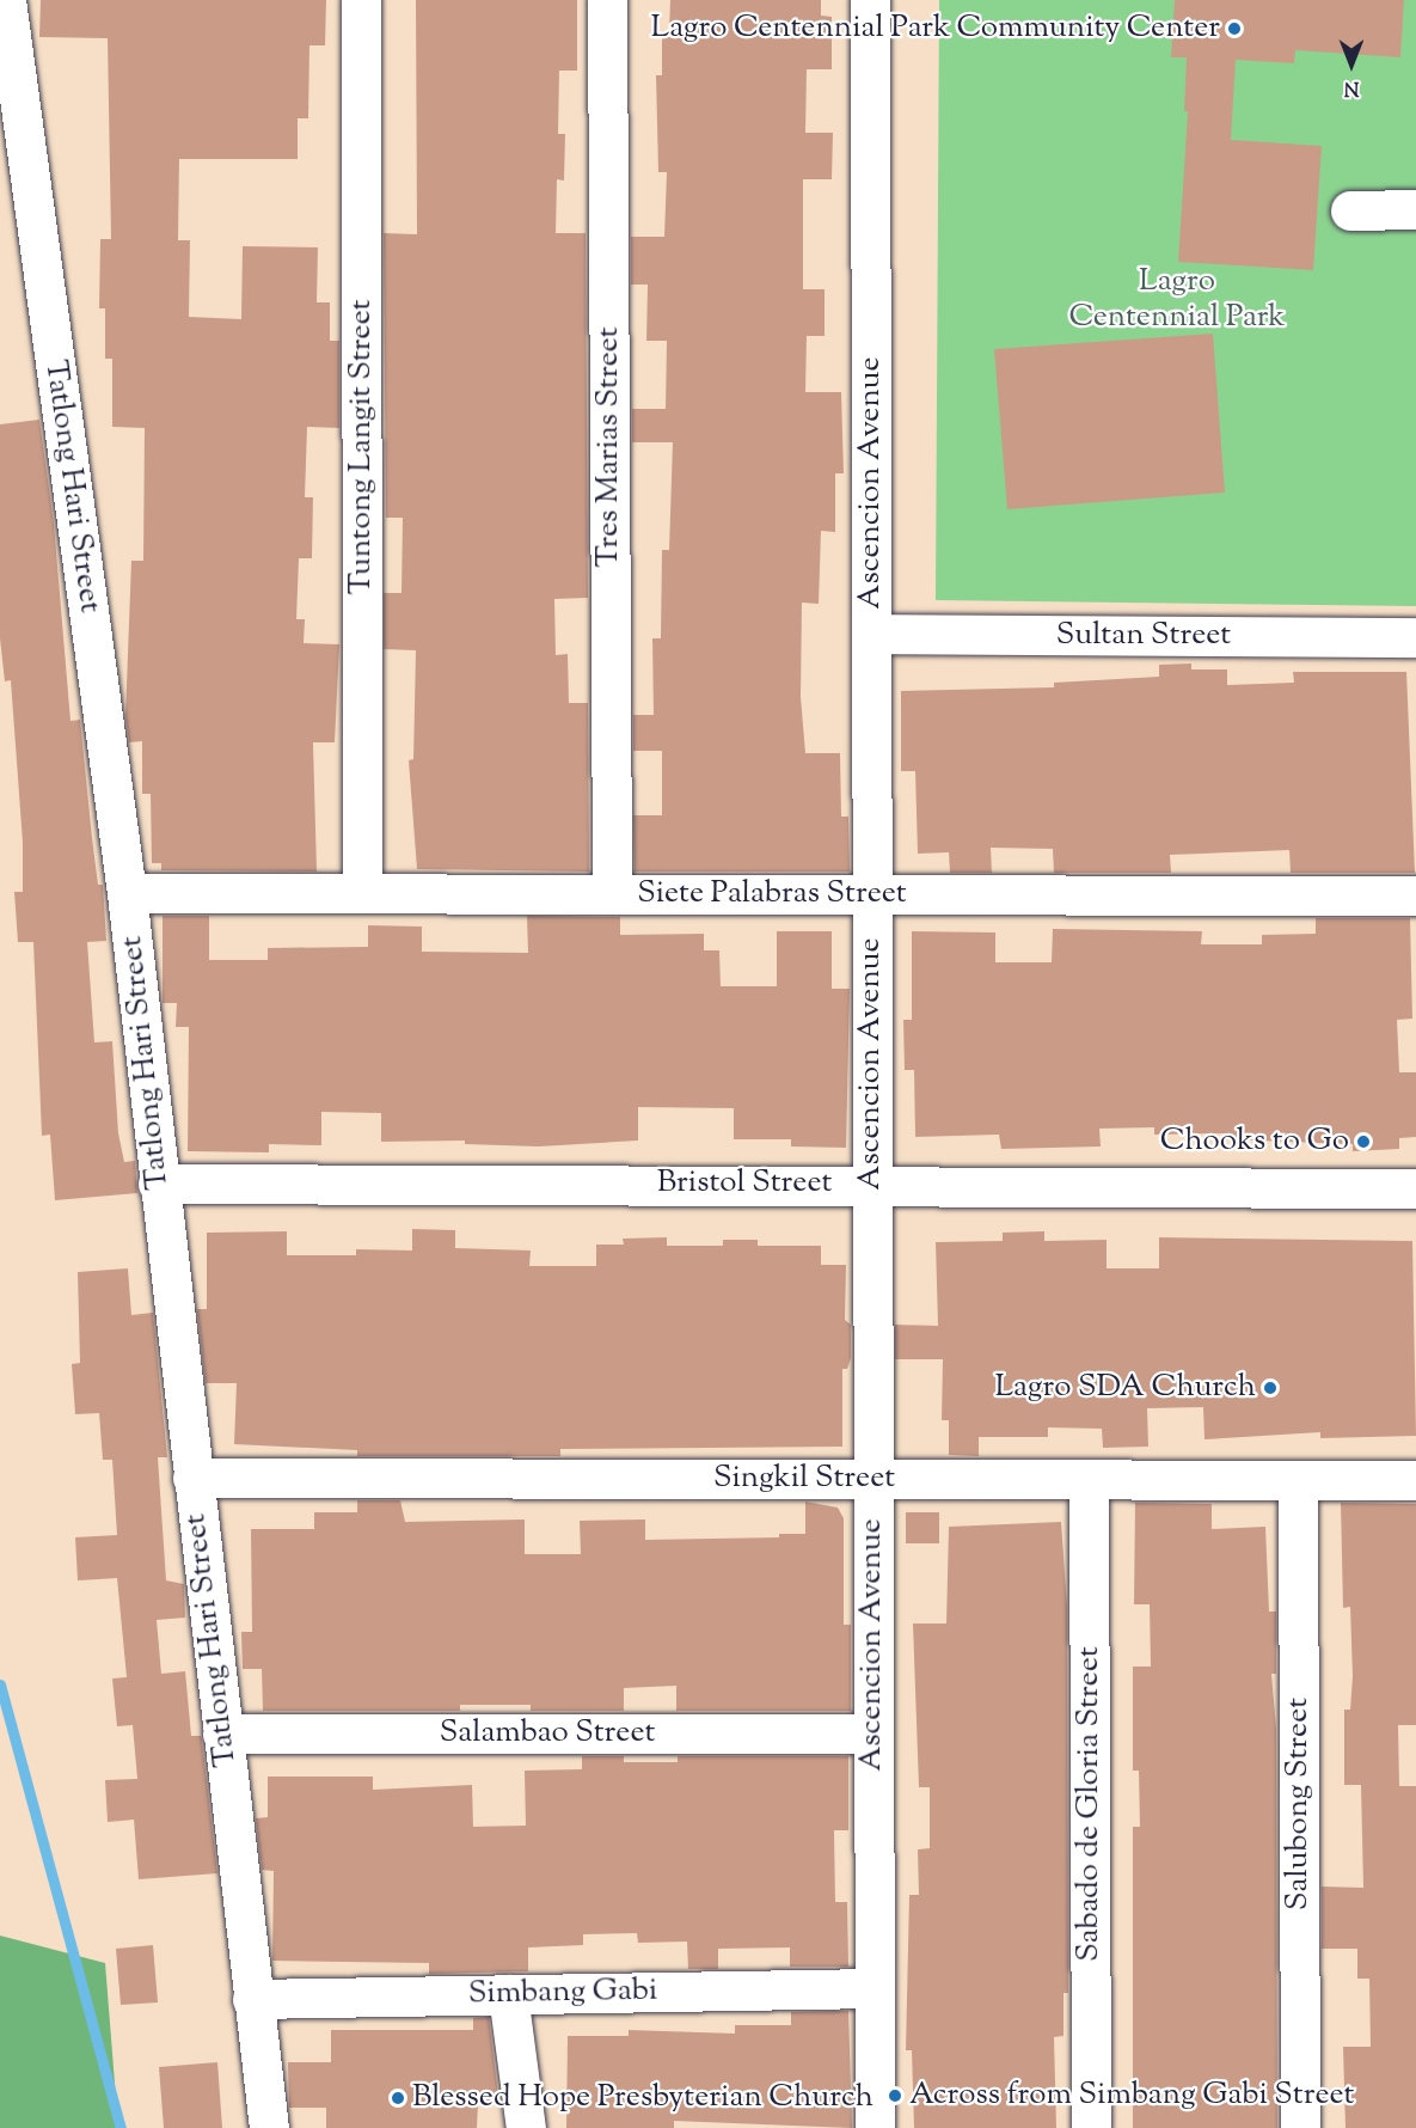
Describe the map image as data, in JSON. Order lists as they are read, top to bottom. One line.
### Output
{"streets":{"street":["Tuntong Langit Street","Tres Marias Street","Ascencion Avenue","Tatlong Hari Street","Sultan Street","Siete Palabras Street","Bristol Street","Singkil Street","Salambao Street","Sabado de Gloria Street","Salubong Street","Simbang Gabi"]},"crossings":[["Tuntong Langit Street","Siete Palabras Street"],["Tres Marias Street","Siete Palabras Street"],["Ascencion Avenue","Sultan Street"],["Ascencion Avenue","Siete Palabras Street"],["Ascencion Avenue","Bristol Street"],["Ascencion Avenue","Singkil Street"],["Ascencion Avenue","Salambao Street"],["Ascencion Avenue","Simbang Gabi"],["Tatlong Hari Street","Siete Palabras Street"],["Tatlong Hari Street","Bristol Street"],["Tatlong Hari Street","Singkil Street"],["Tatlong Hari Street","Salambao Street"],["Tatlong Hari Street","Simbang Gabi"],["Singkil Street","Sabado de Gloria Street"],["Singkil Street","Salubong Street"]],"parks":["Lagro Centennial Park"],"places":["Lagro Centennial Park Community Center","Chooks to Go","Lagro SDA Church","Across from Simbang Gabi Street","Blessed Hope Presbyterian Church"],"north":"bottom"}
